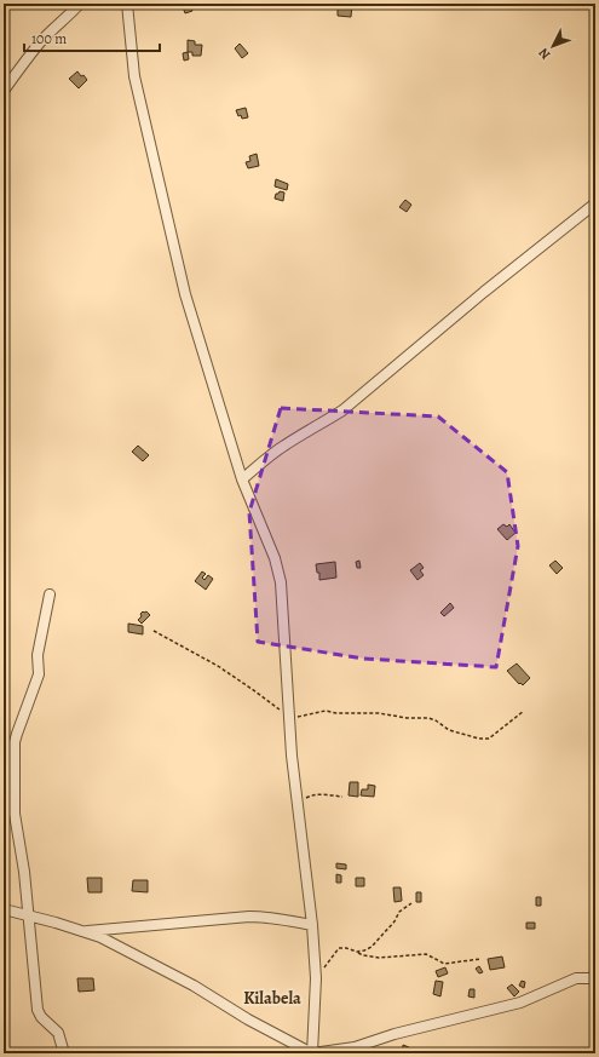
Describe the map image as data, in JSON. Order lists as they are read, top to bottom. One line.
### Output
{"districts":["Kilabela"],"scale_bar":"100 m","north":"bottom left"}
